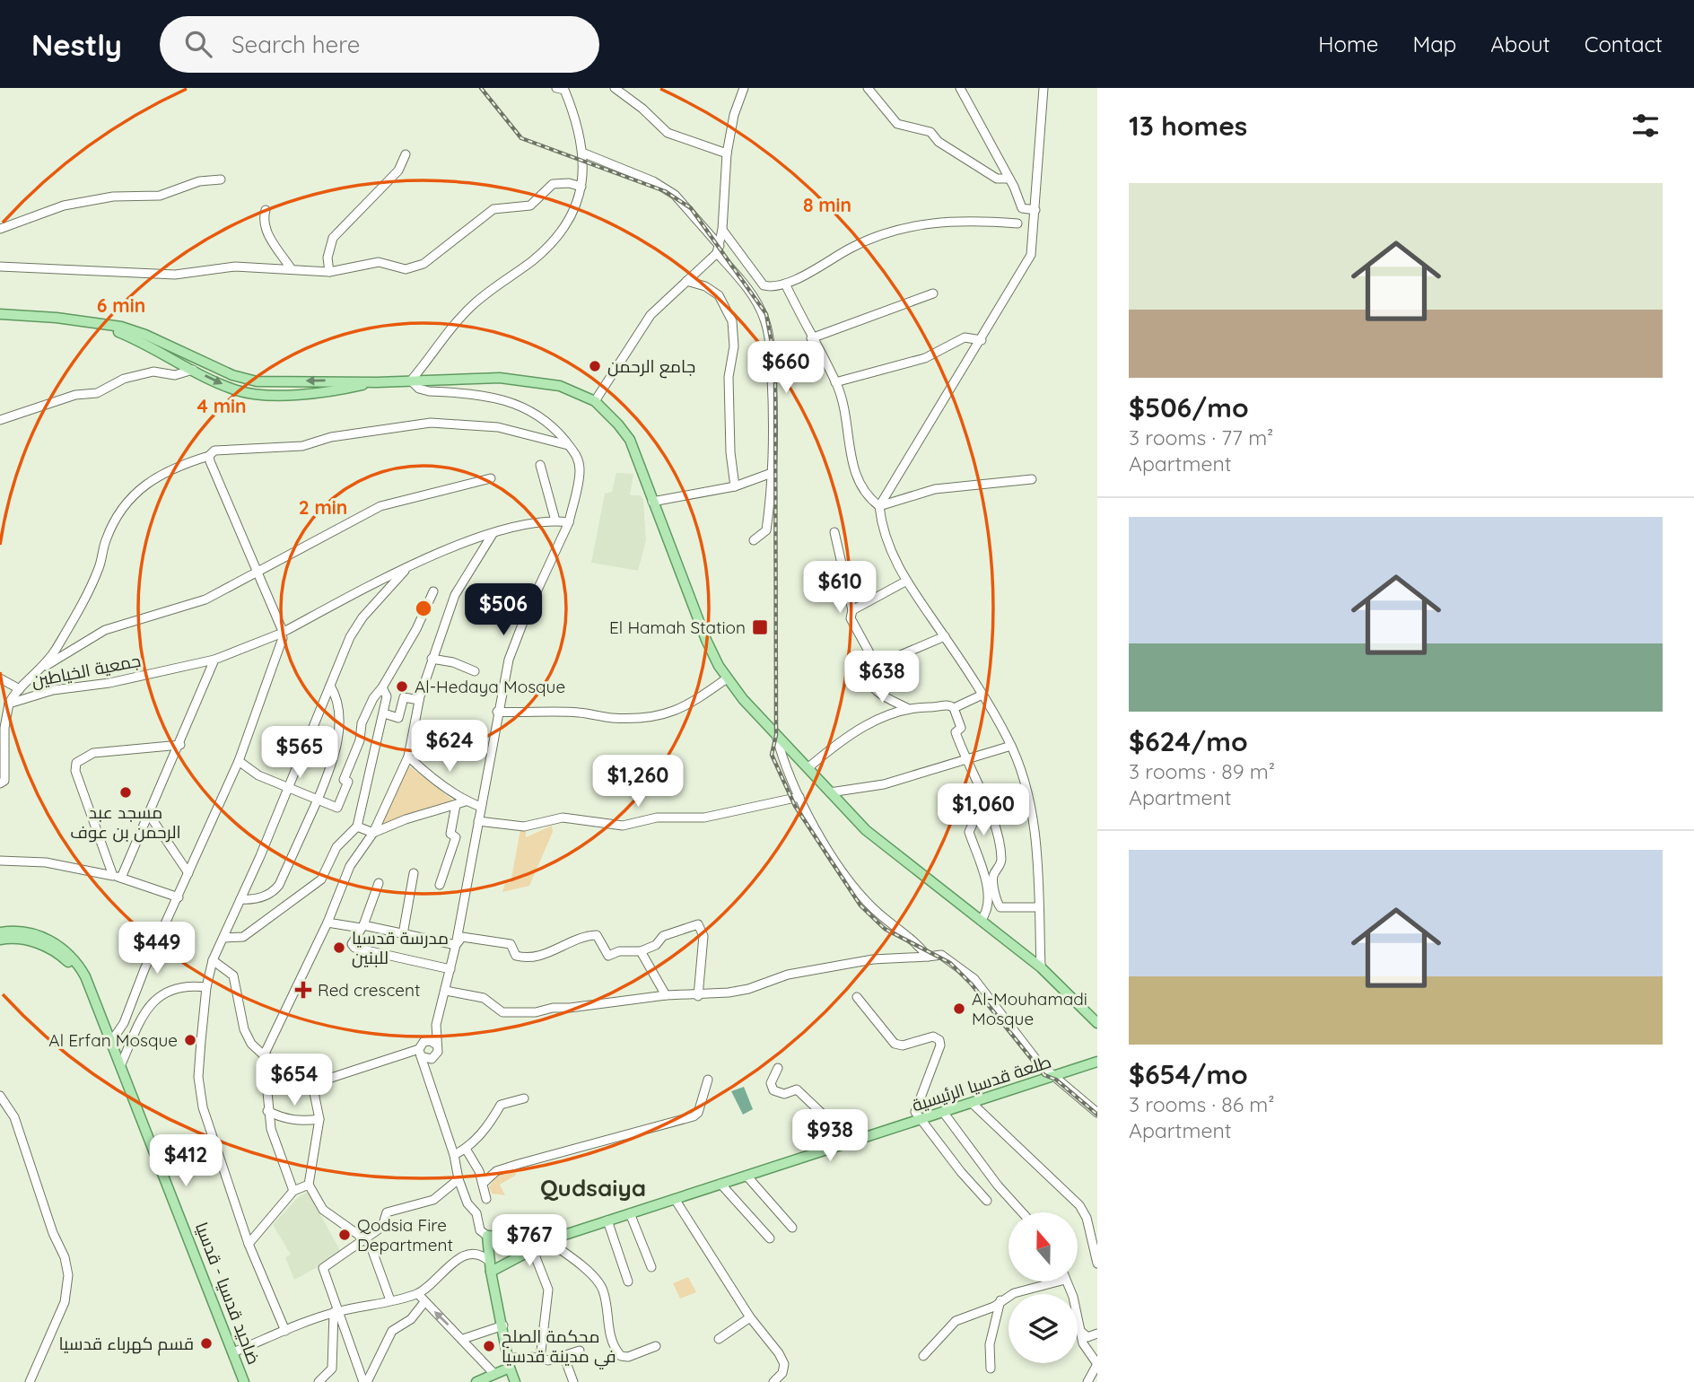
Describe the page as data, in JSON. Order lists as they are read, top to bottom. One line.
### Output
{"streets":{"main road":["طلعة قدسيا الرئيسية","ضاحيد قدسيا - قدسيا"],"street":["جمعية الخياطين"]},"districts":["Qudsaiya"],"places":{"other":["جامع الرحمن","Al-Hedaya Mosque","مسجد عبد الرحمن بن عوف","مدرسة قدسيا للبنين","Al-Mouhamadi Mosque","Al Erfan Mosque","Qodsia Fire Department","قسم كهرباء قدسيا","محكمة الصلح في مدينة قدسيا"],"transit":["El Hamah Station"],"health":["Red crescent"]},"north":"top","page":{"header":"Nestly","search":"Search here","nav":["Home","Map","About","Contact"],"heading":"13 homes","list":[{"name":"$506/mo","note":"3 rooms · 77 m² · Apartment"},{"name":"$624/mo","note":"3 rooms · 89 m² · Apartment"},{"name":"$654/mo","note":"3 rooms · 86 m² · Apartment"}],"price":["$660","$610","$506","$638","$624","$565","$1,260","$1,060","$449","$654","$938","$412","$767"]},"rings":["8 min","6 min","4 min","2 min"]}
